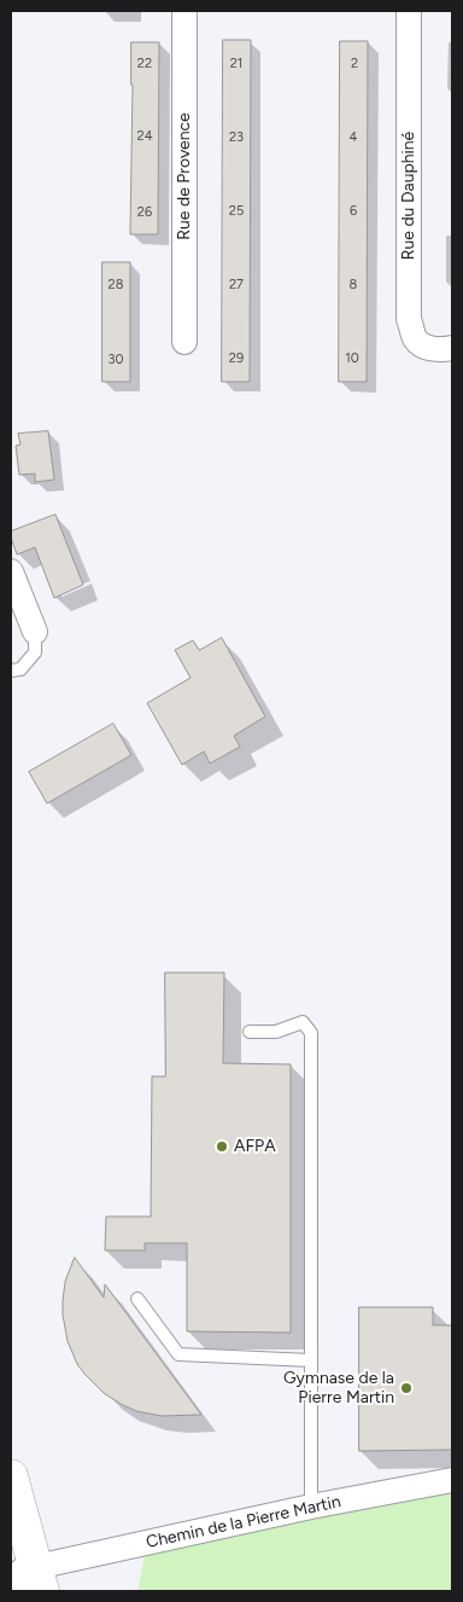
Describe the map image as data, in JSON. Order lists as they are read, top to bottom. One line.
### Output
{"streets":{"street":["Rue de Provence","Rue du Dauphiné","Chemin de la Pierre Martin"]},"places":["AFPA","Gymnase de la Pierre Martin"],"house_numbers":["22","21","2","24","23","4","25","6","26","28","27","8","29","10","30"]}
